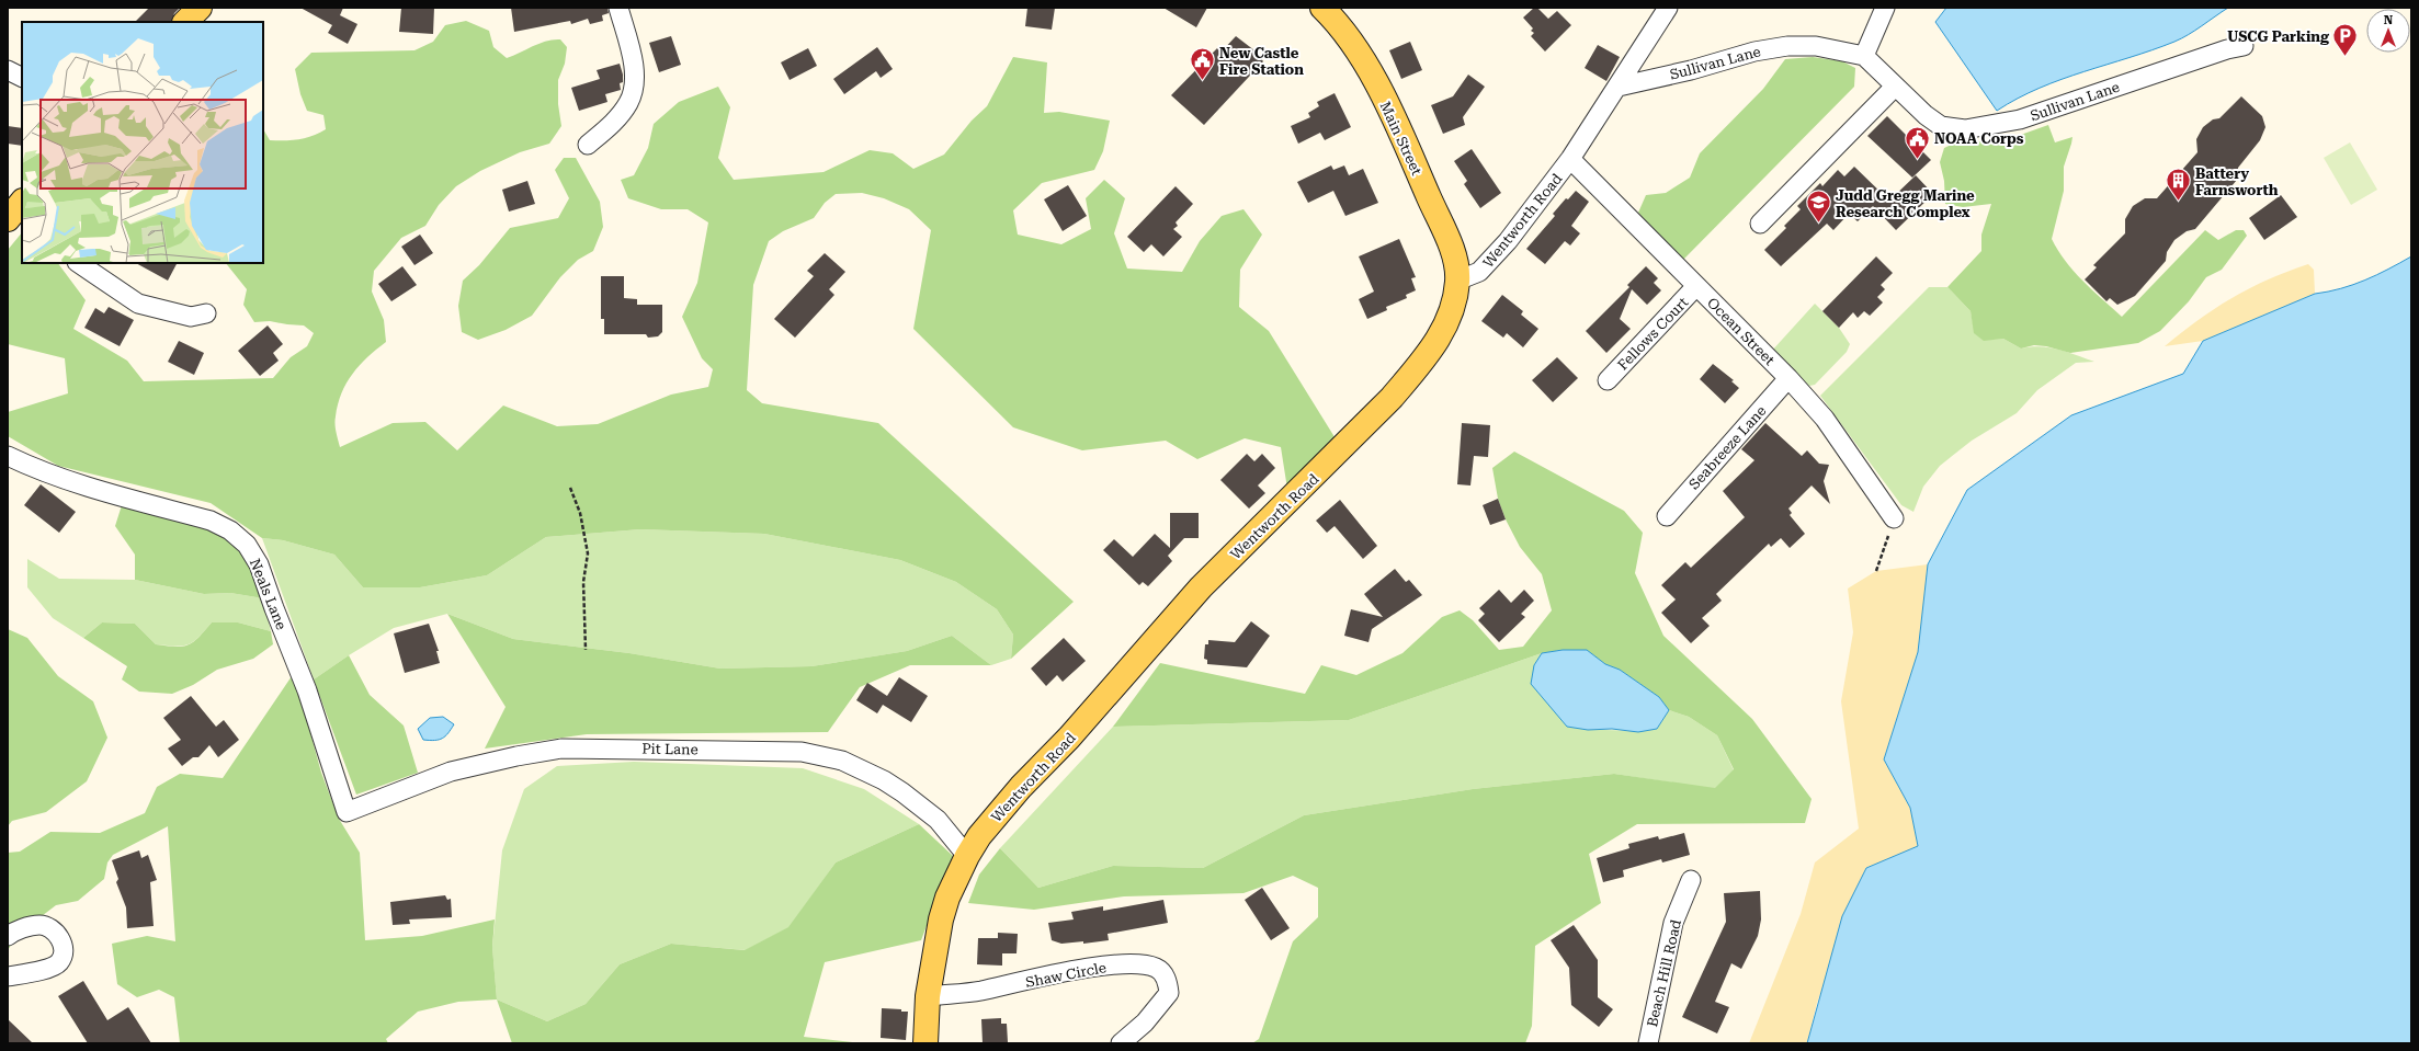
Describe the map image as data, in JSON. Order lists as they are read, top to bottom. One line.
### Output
{"streets":{"main road":["Main Street","Wentworth Road"],"street":["Sullivan Lane","Ocean Street","Fellows Court","Seabreeze Lane","Neals Lane","Pit Lane","Beach Hill Road","Shaw Circle"]},"crossings":[["Sullivan Lane","Wentworth Road"],["Main Street","Wentworth Road"],["Wentworth Road","Ocean Street"],["Wentworth Road","Pit Lane"],["Wentworth Road","Shaw Circle"],["Ocean Street","Fellows Court"],["Ocean Street","Seabreeze Lane"],["Neals Lane","Pit Lane"]],"places":{"parking":["USCG Parking"],"public building":["New Castle Fire Station","NOAA Corps"],"building":["Battery Farnsworth"],"school or university":["Judd Gregg Marine Research Complex"]},"north":"top"}
